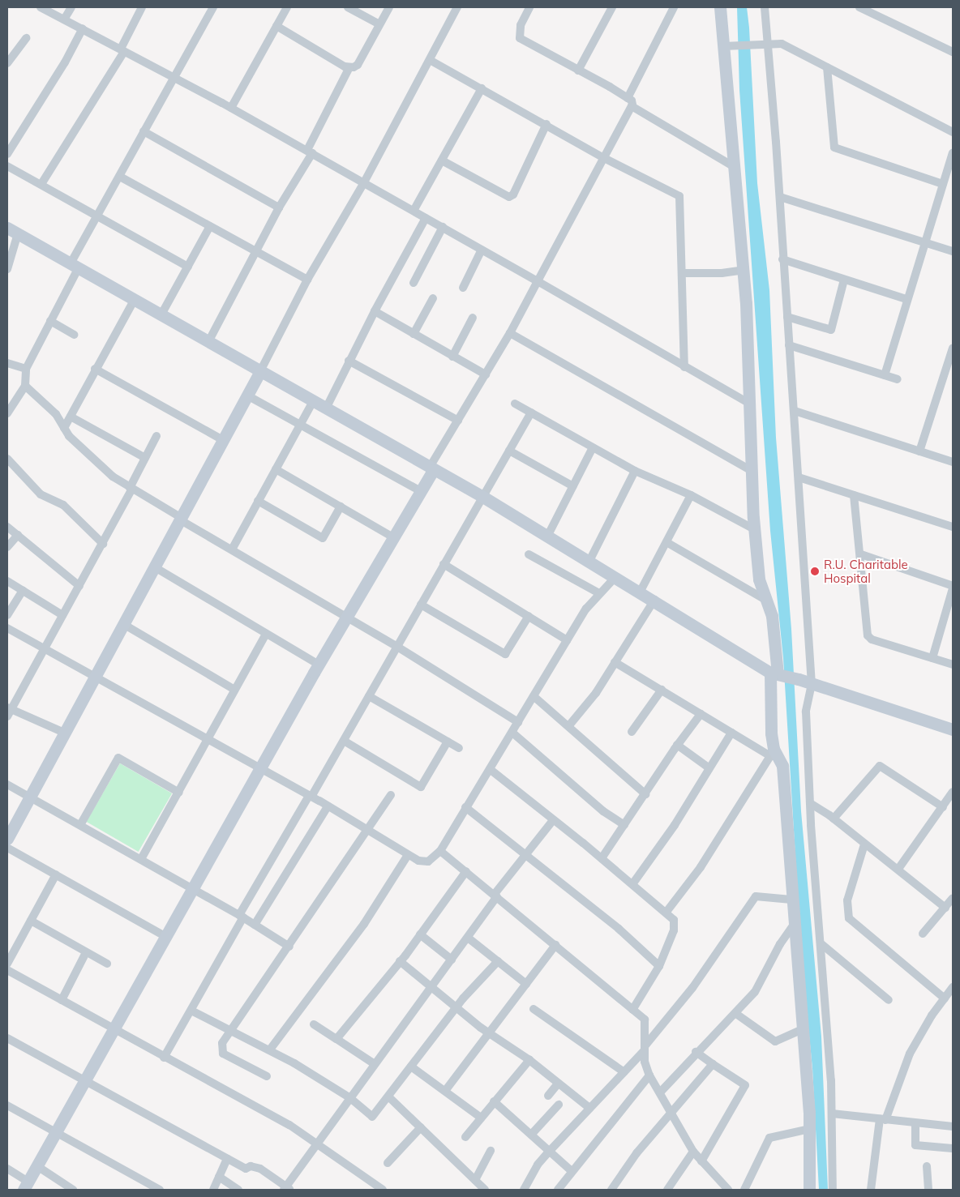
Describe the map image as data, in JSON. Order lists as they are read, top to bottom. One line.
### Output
{"places":["R.U. Charitable Hospital"]}
